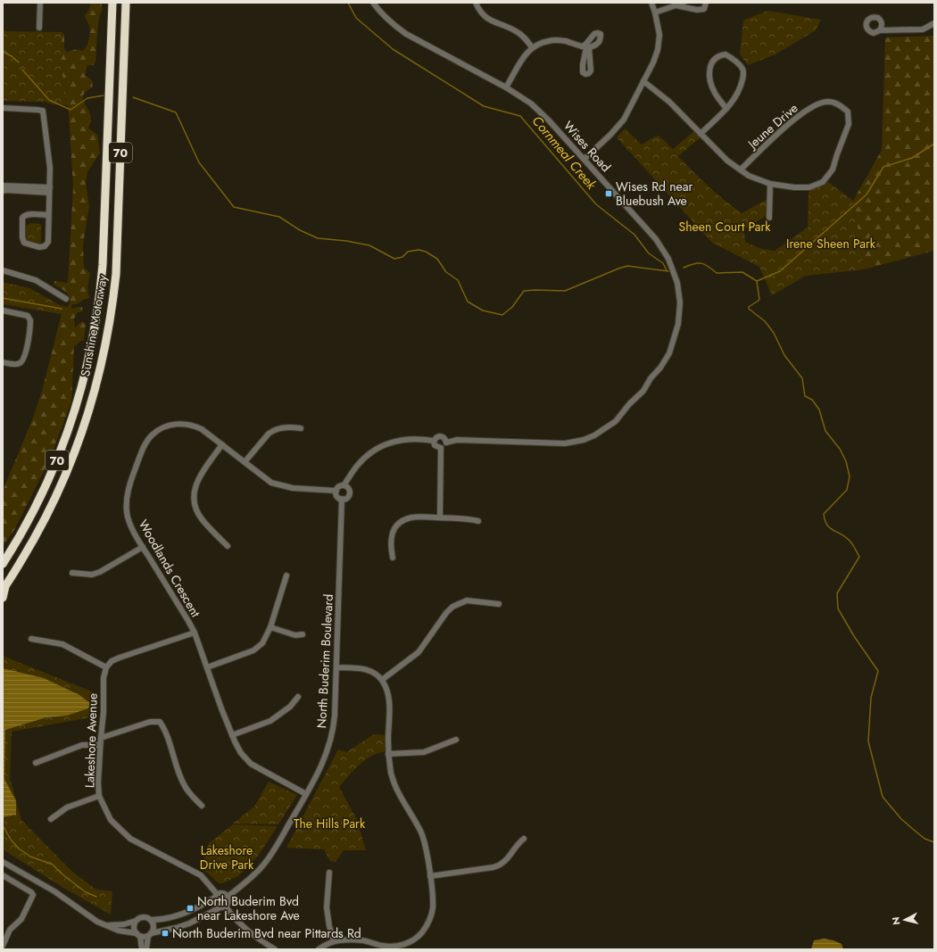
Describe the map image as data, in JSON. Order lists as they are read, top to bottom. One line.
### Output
{"streets":{"highway":["70","Sunshine Motorway"],"street":["Jeune Drive","Wises Road","Woodlands Crescent","North Buderim Boulevard","Lakeshore Avenue"]},"crossings":[["Woodlands Crescent","North Buderim Boulevard"],["North Buderim Boulevard","Lakeshore Avenue"]],"water":["Cornmeal Creek"],"parks":["Sheen Court Park","Irene Sheen Park","The Hills Park","Lakeshore Drive Park"],"places":{"transit":["Wises Rd near Bluebush Ave","North Buderim Bvd near Lakeshore Ave","North Buderim Bvd near Pittards Rd"]},"north":"left"}
